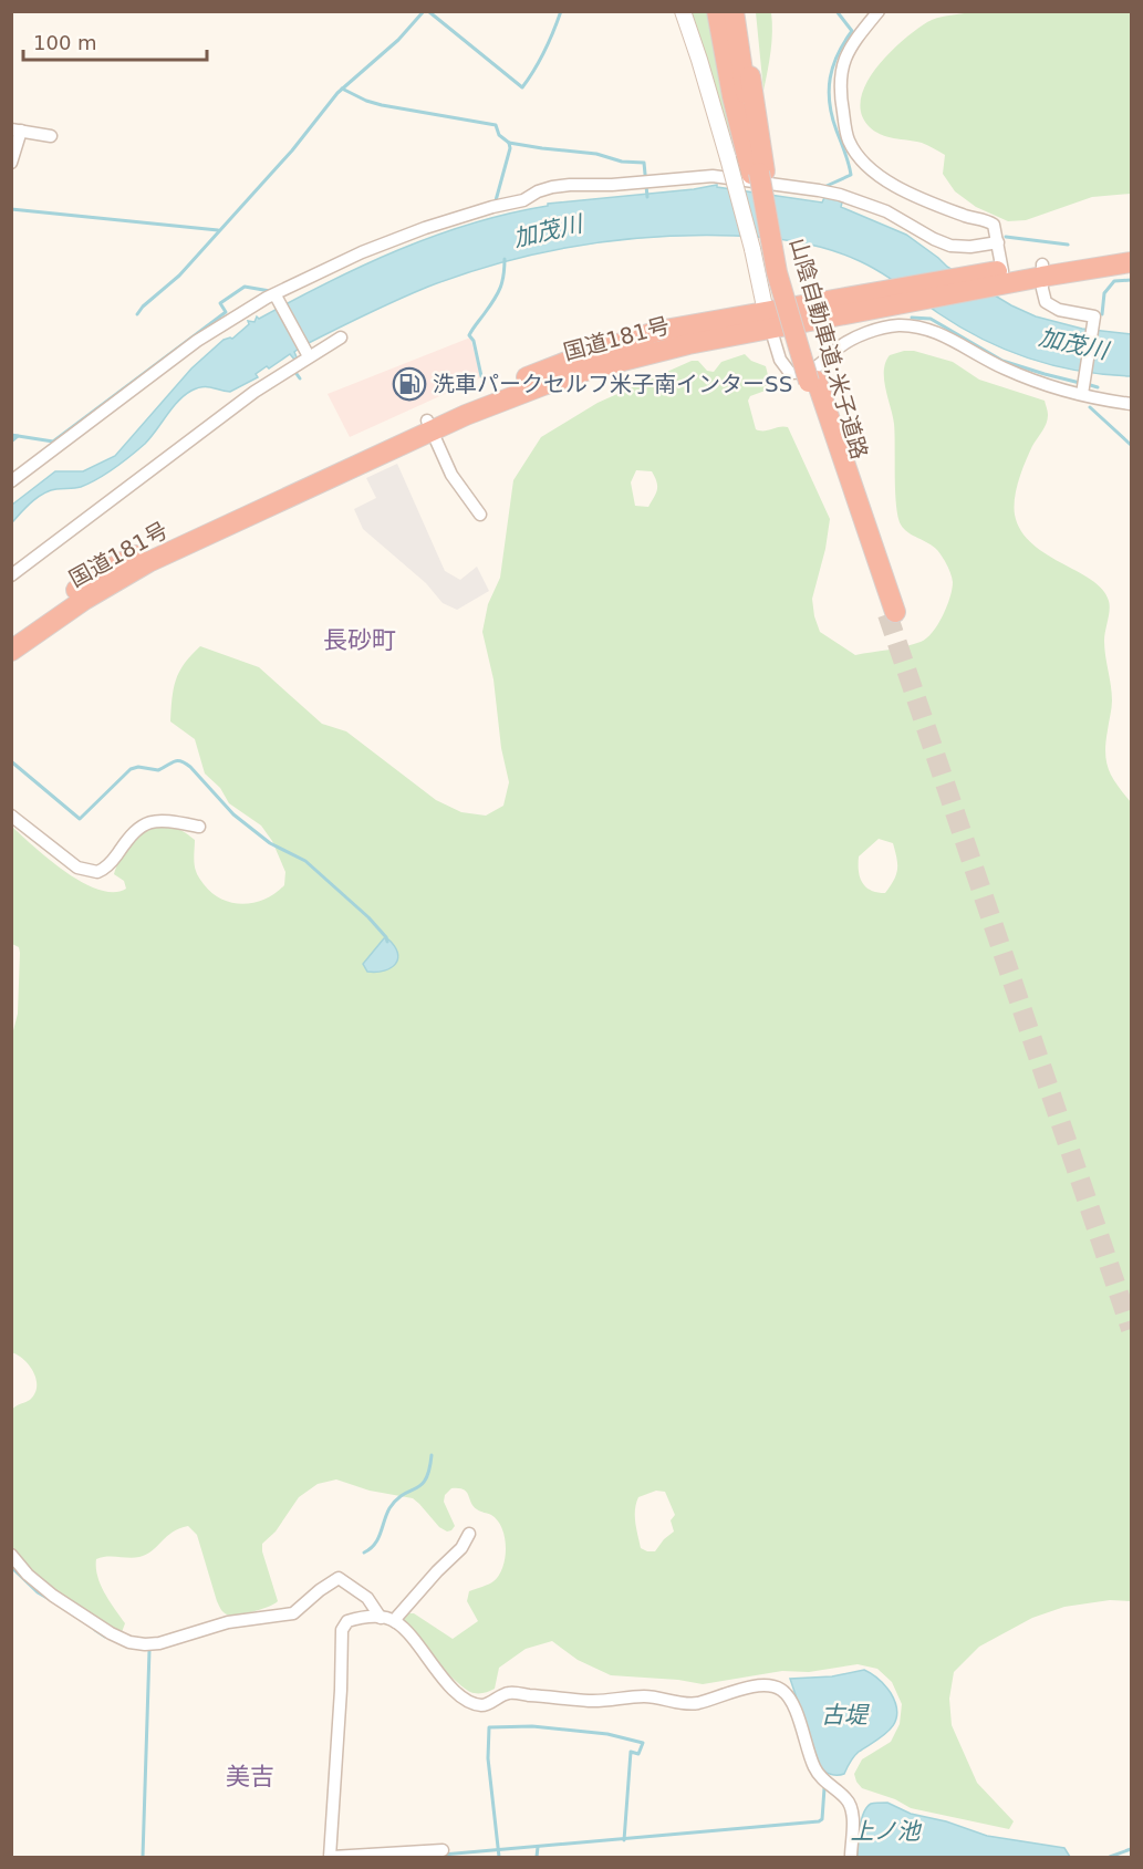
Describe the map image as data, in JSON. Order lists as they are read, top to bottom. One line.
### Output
{"streets":{"highway":["国道181号","山陰自動車道;米子道路"]},"districts":["長砂町","美吉"],"water":["加茂川","古堤","上ノ池"],"places":{"fuel station":["洗車パークセルフ米子南インターSS"]},"scale_bar":"100 m"}
